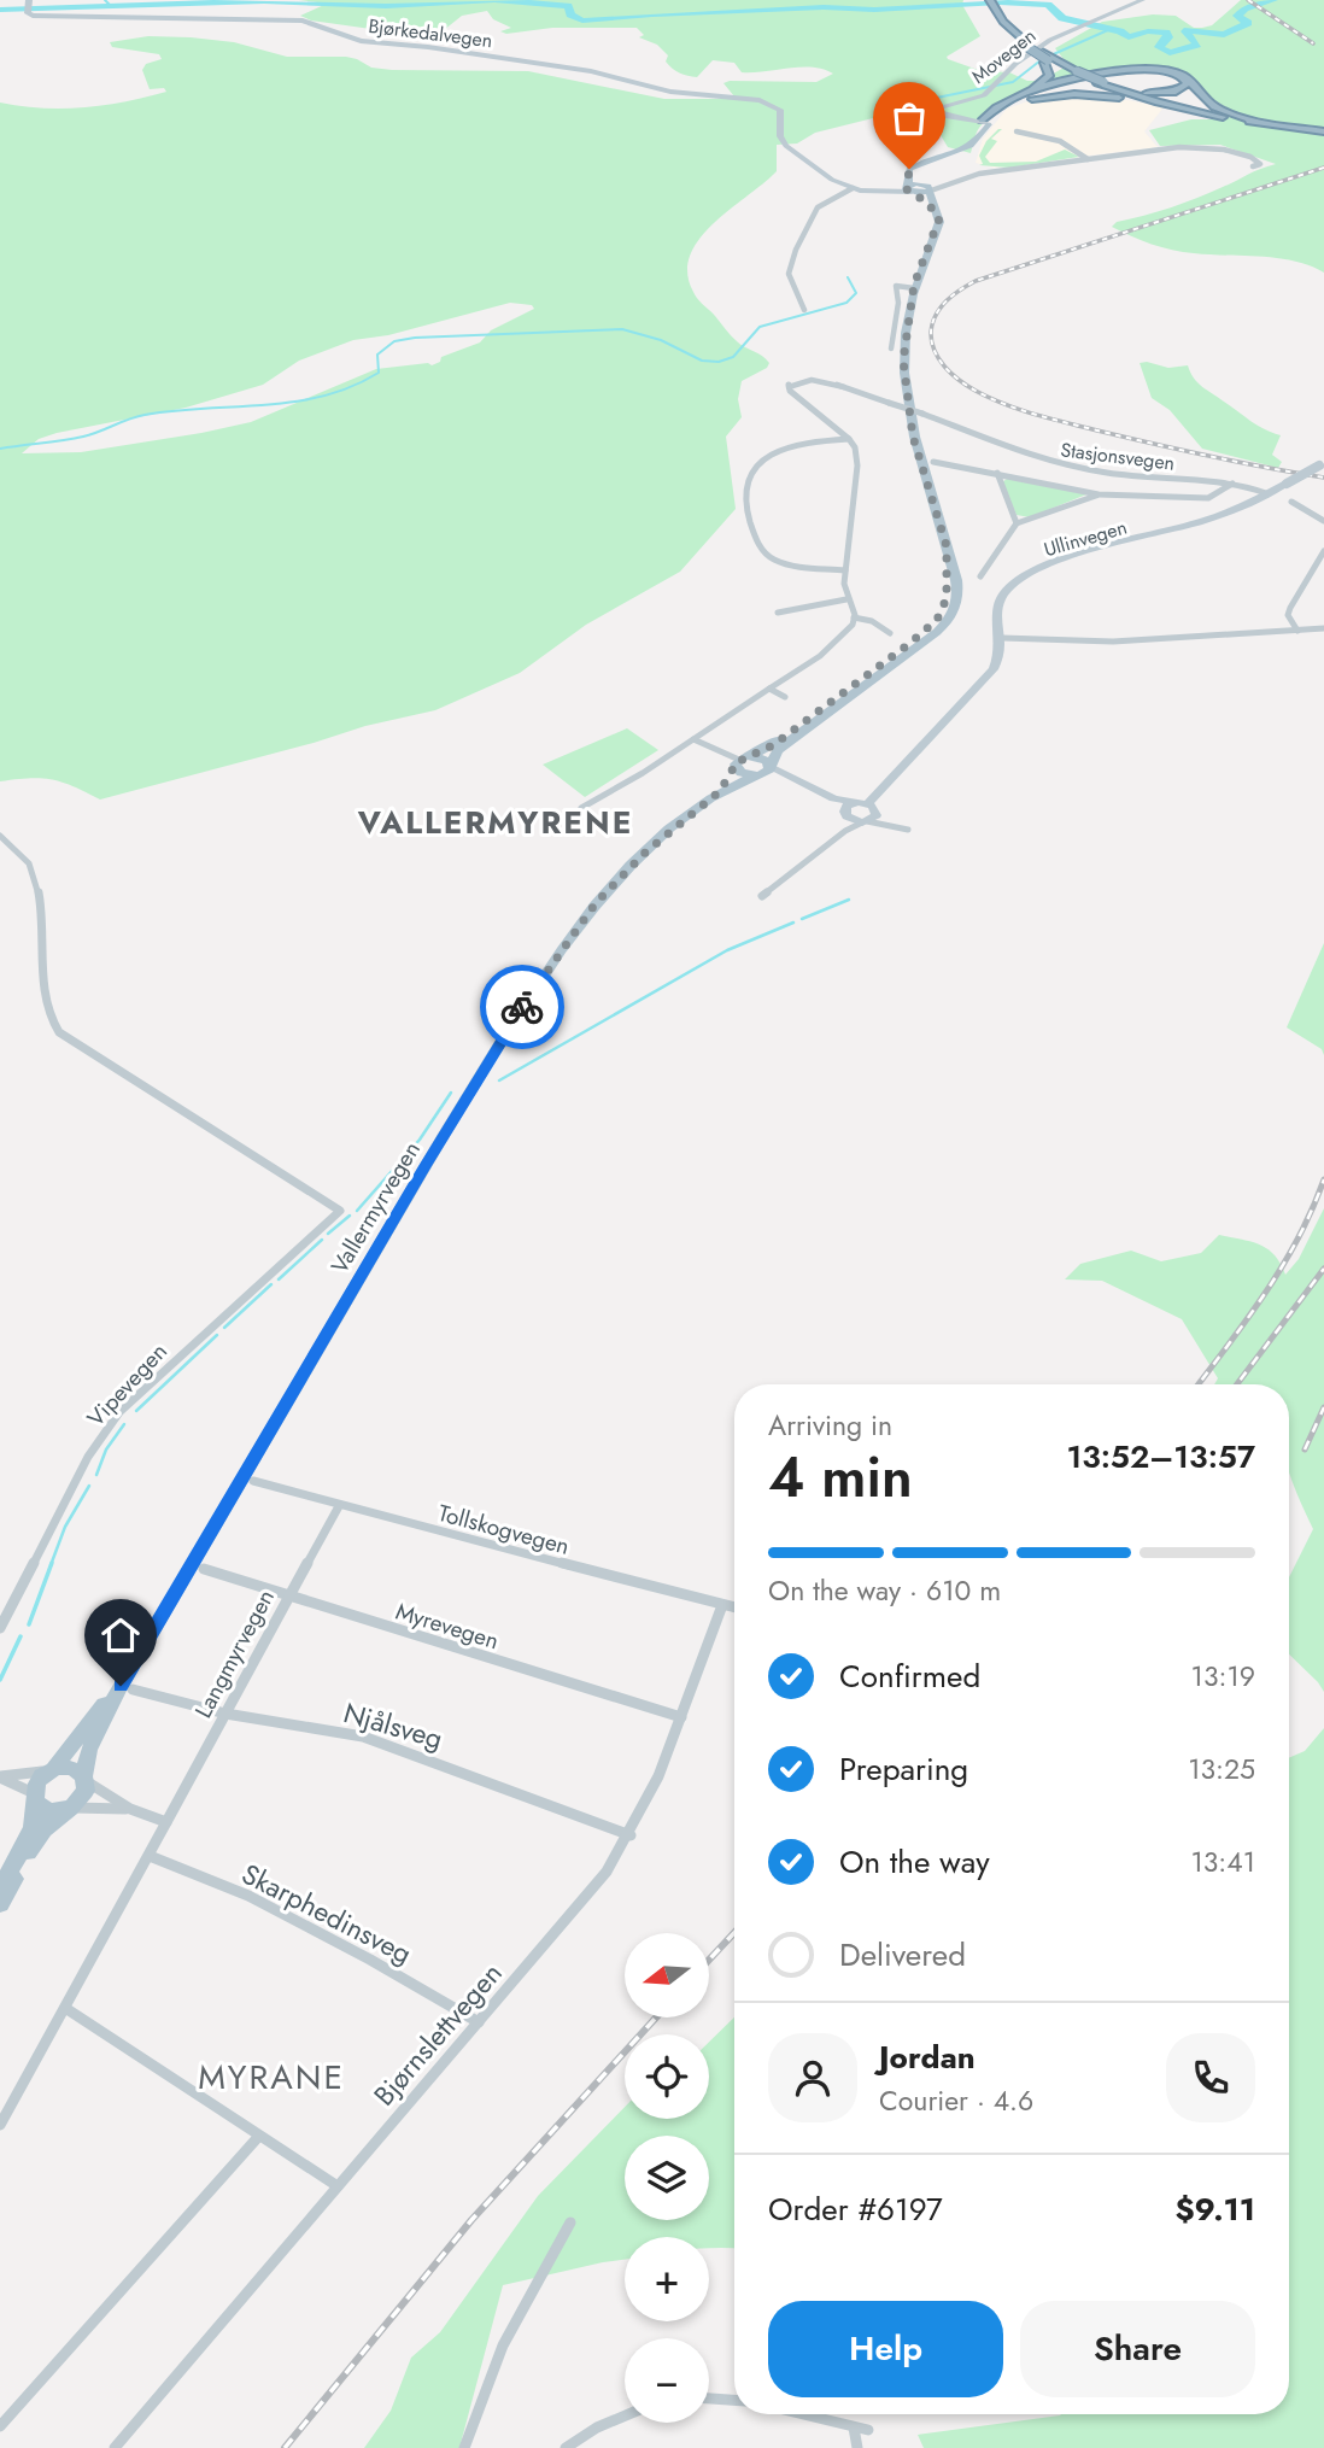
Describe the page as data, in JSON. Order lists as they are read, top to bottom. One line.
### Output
{"streets":{"main road":["Bjørkedalvegen","Movegen","Ullinvegen","Vallermyrvegen"],"street":["Stasjonsvegen","Vipevegen","Tollskogvegen","Myrevegen","Langmyrvegen","Njålsveg","Skarphedinsveg","Bjørnslettvegen"]},"crossings":[["Stasjonsvegen","Ullinvegen"],["Vallermyrvegen","Njålsveg"],["Tollskogvegen","Langmyrvegen"],["Tollskogvegen","Bjørnslettvegen"],["Myrevegen","Langmyrvegen"],["Myrevegen","Bjørnslettvegen"],["Langmyrvegen","Njålsveg"],["Langmyrvegen","Skarphedinsveg"],["Njålsveg","Bjørnslettvegen"],["Skarphedinsveg","Bjørnslettvegen"]],"districts":["VALLERMYRENE","MYRANE"],"north":"left","page":{"heading":["4 min","Arriving in","13:52–13:57"],"panel":["Jordan","Courier · 4.6","Order #6197","$9.11"],"bar":"On the way · 610 m","list":[["Confirmed","13:19"],["Preparing","13:25"],["On the way","13:41"],"Delivered"],"map_buttons":["+","−"],"buttons":["Help","Share"]}}
